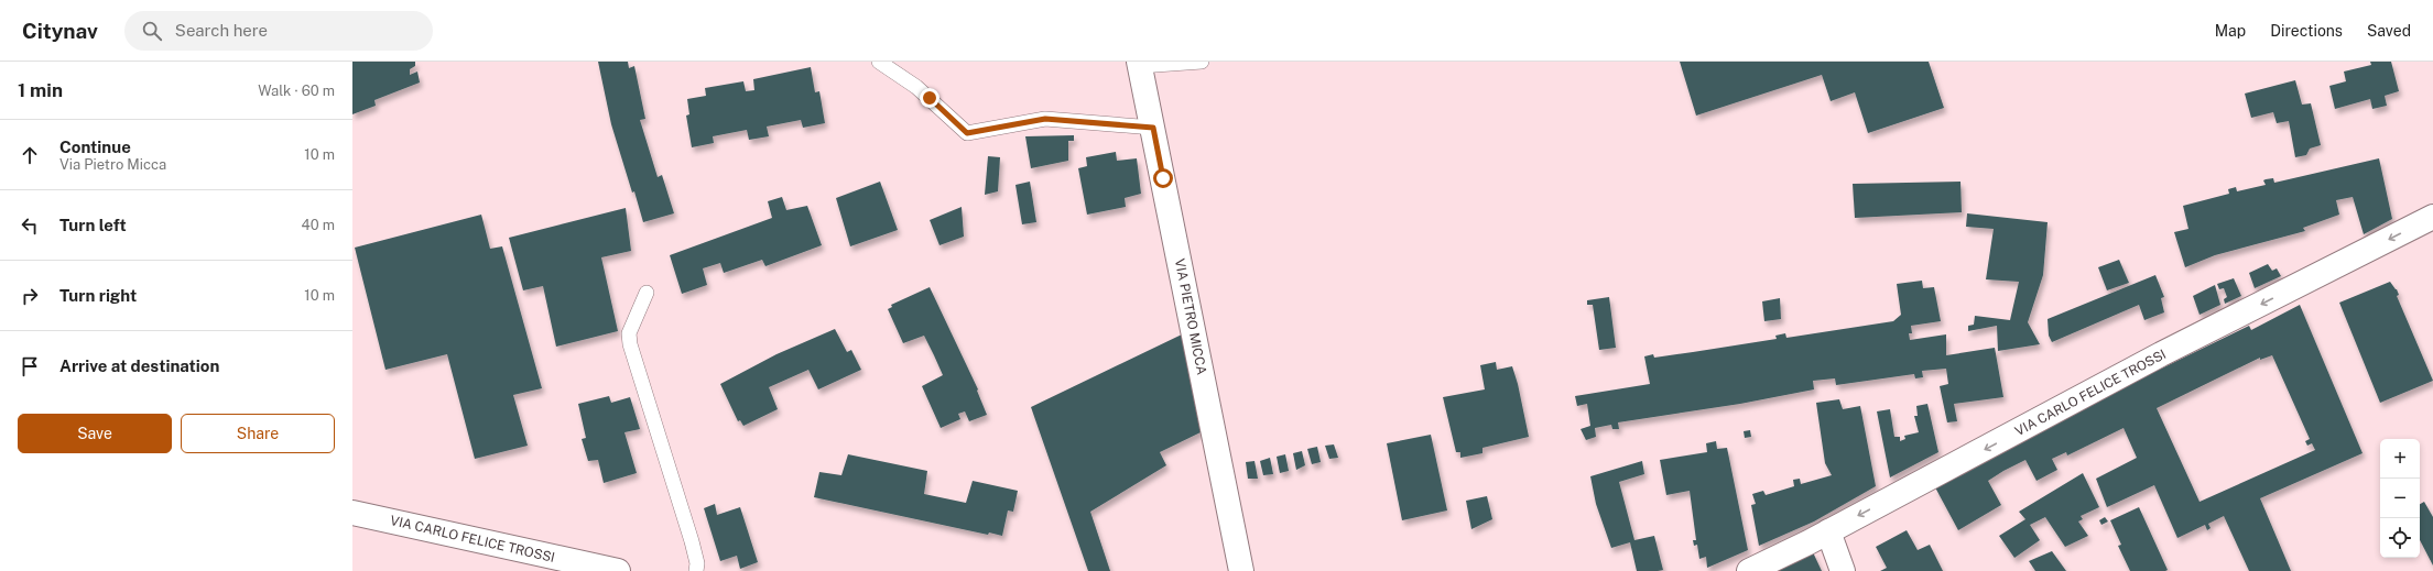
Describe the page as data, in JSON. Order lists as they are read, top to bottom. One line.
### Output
{"streets":{"street":["VIA PIETRO MICCA","VIA CARLO FELICE TROSSI"]},"one_way":["VIA CARLO FELICE TROSSI"],"page":{"header":"Citynav","search":"Search here","nav":["Map","Directions","Saved"],"heading":["1 min","Walk · 60 m"],"list":[["Continue","Via Pietro Micca","10 m"],["Turn left","40 m"],["Turn right","10 m"],"Arrive at destination"],"buttons":["Save","Share"],"map_buttons":["+","−"]}}
